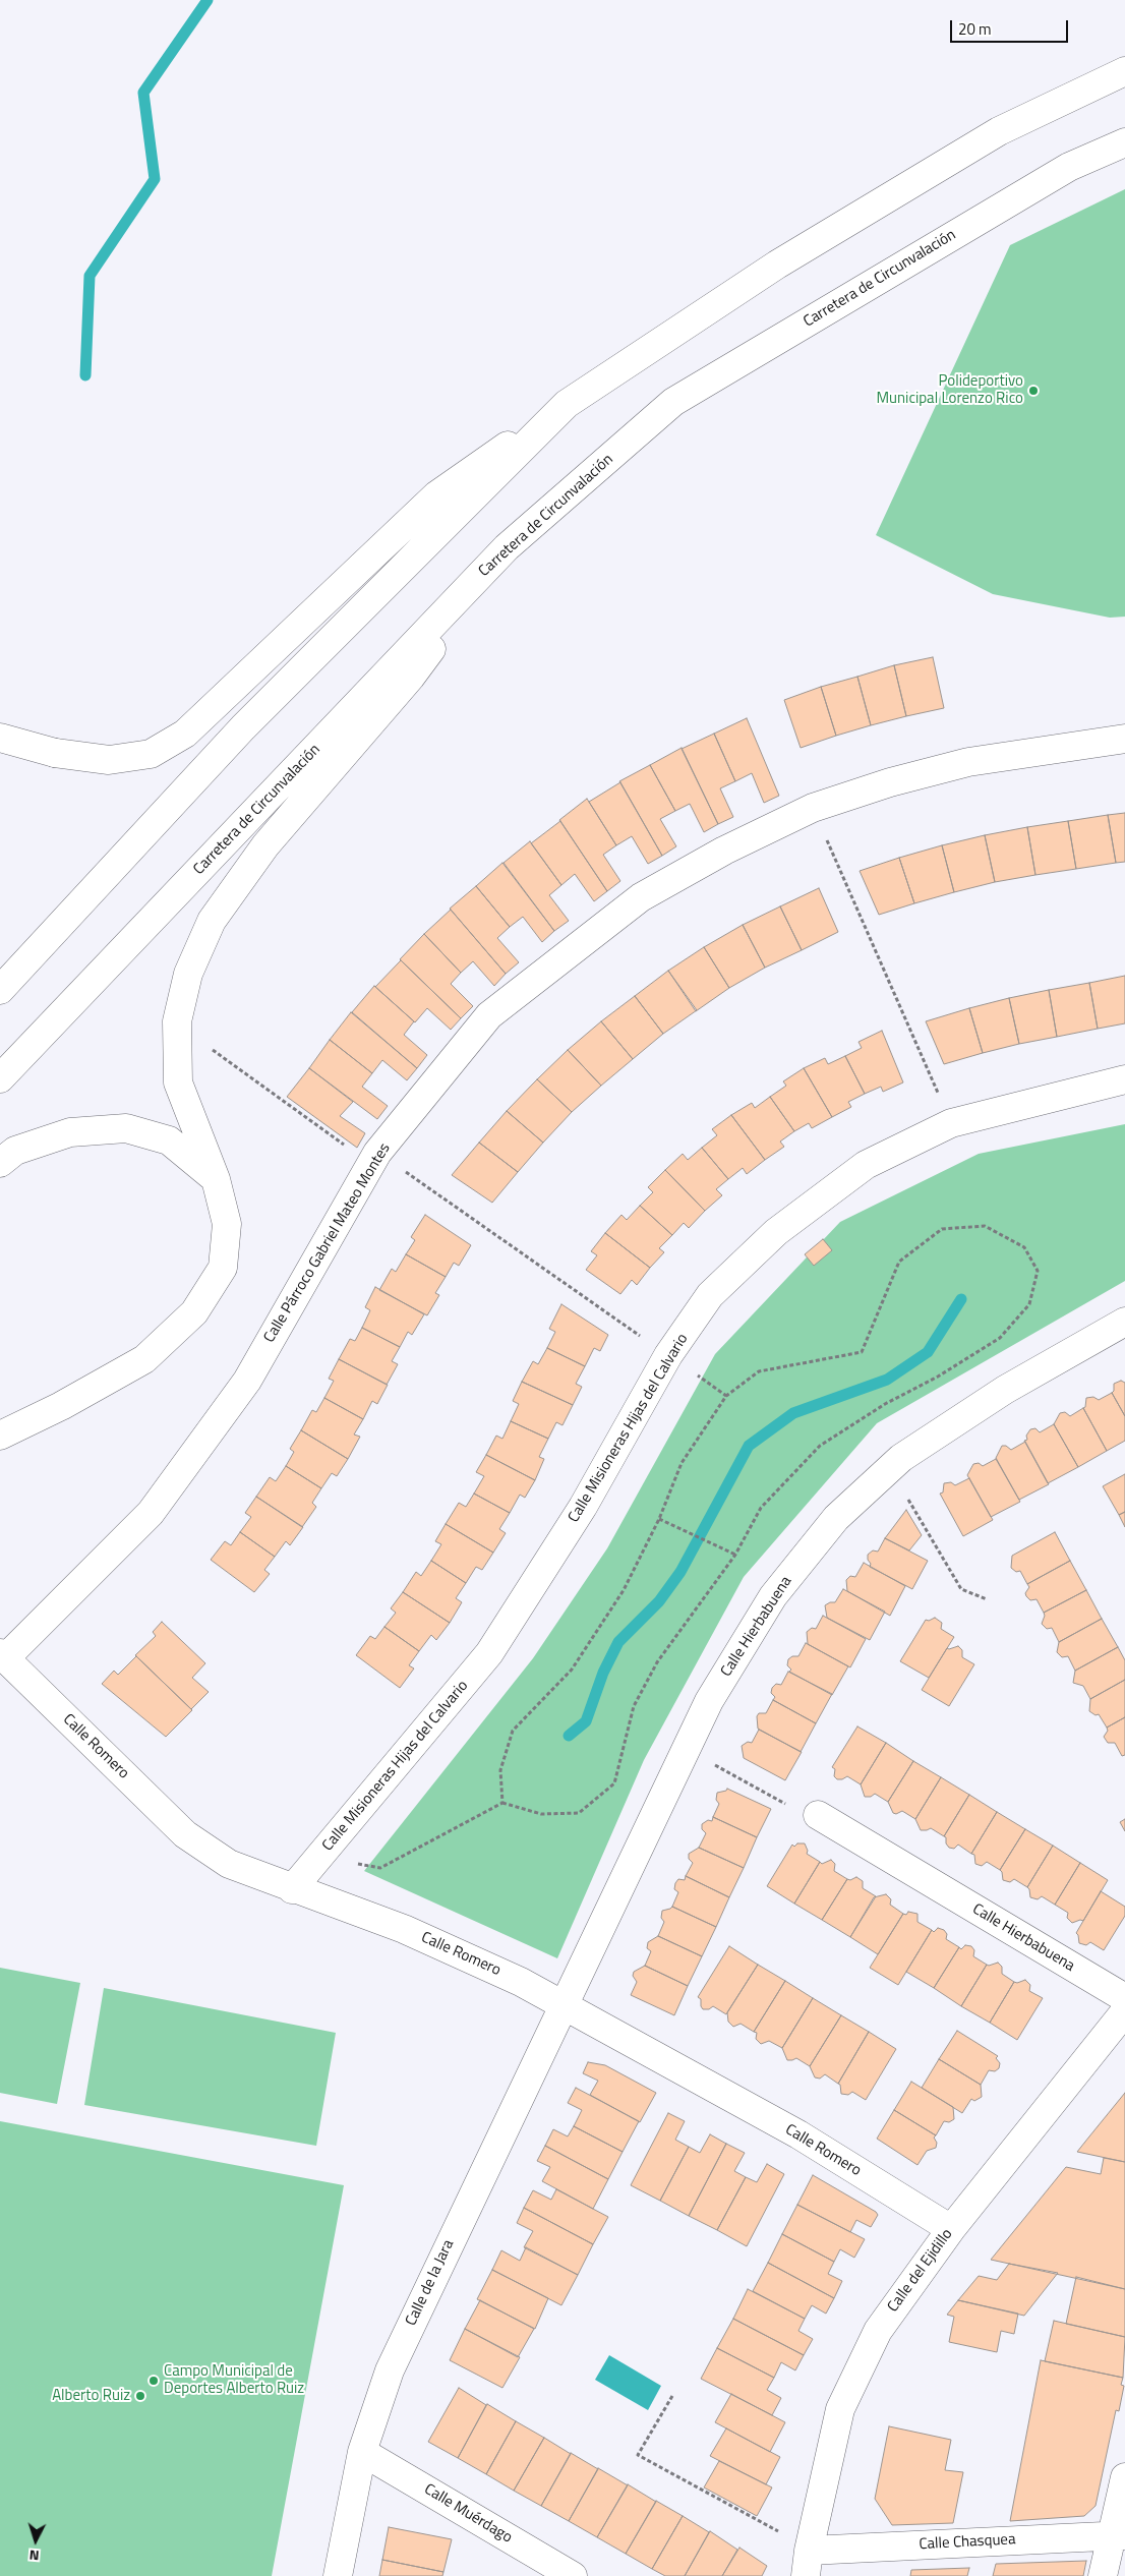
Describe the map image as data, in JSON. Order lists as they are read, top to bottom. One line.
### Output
{"streets":{"street":["Carretera de Circunvalación","Calle Párroco Gabriel Mateo Montes","Calle Misioneras Hijas del Calvario","Calle Hierbabuena","Calle Romero","Calle del Ejidillo","Calle de la Jara","Calle Muérdago","Calle Chasquea"]},"crossings":[["Calle Párroco Gabriel Mateo Montes","Calle Romero"],["Calle Misioneras Hijas del Calvario","Calle Romero"],["Calle Hierbabuena","Calle Romero"],["Calle Hierbabuena","Calle de la Jara"],["Calle Romero","Calle del Ejidillo"],["Calle Romero","Calle de la Jara"],["Calle del Ejidillo","Calle Chasquea"],["Calle de la Jara","Calle Muérdago"]],"places":["Polideportivo Municipal Lorenzo Rico","Campo Municipal de Deportes Alberto Ruiz","Alberto Ruiz"],"scale_bar":"20 m","north":"bottom"}
